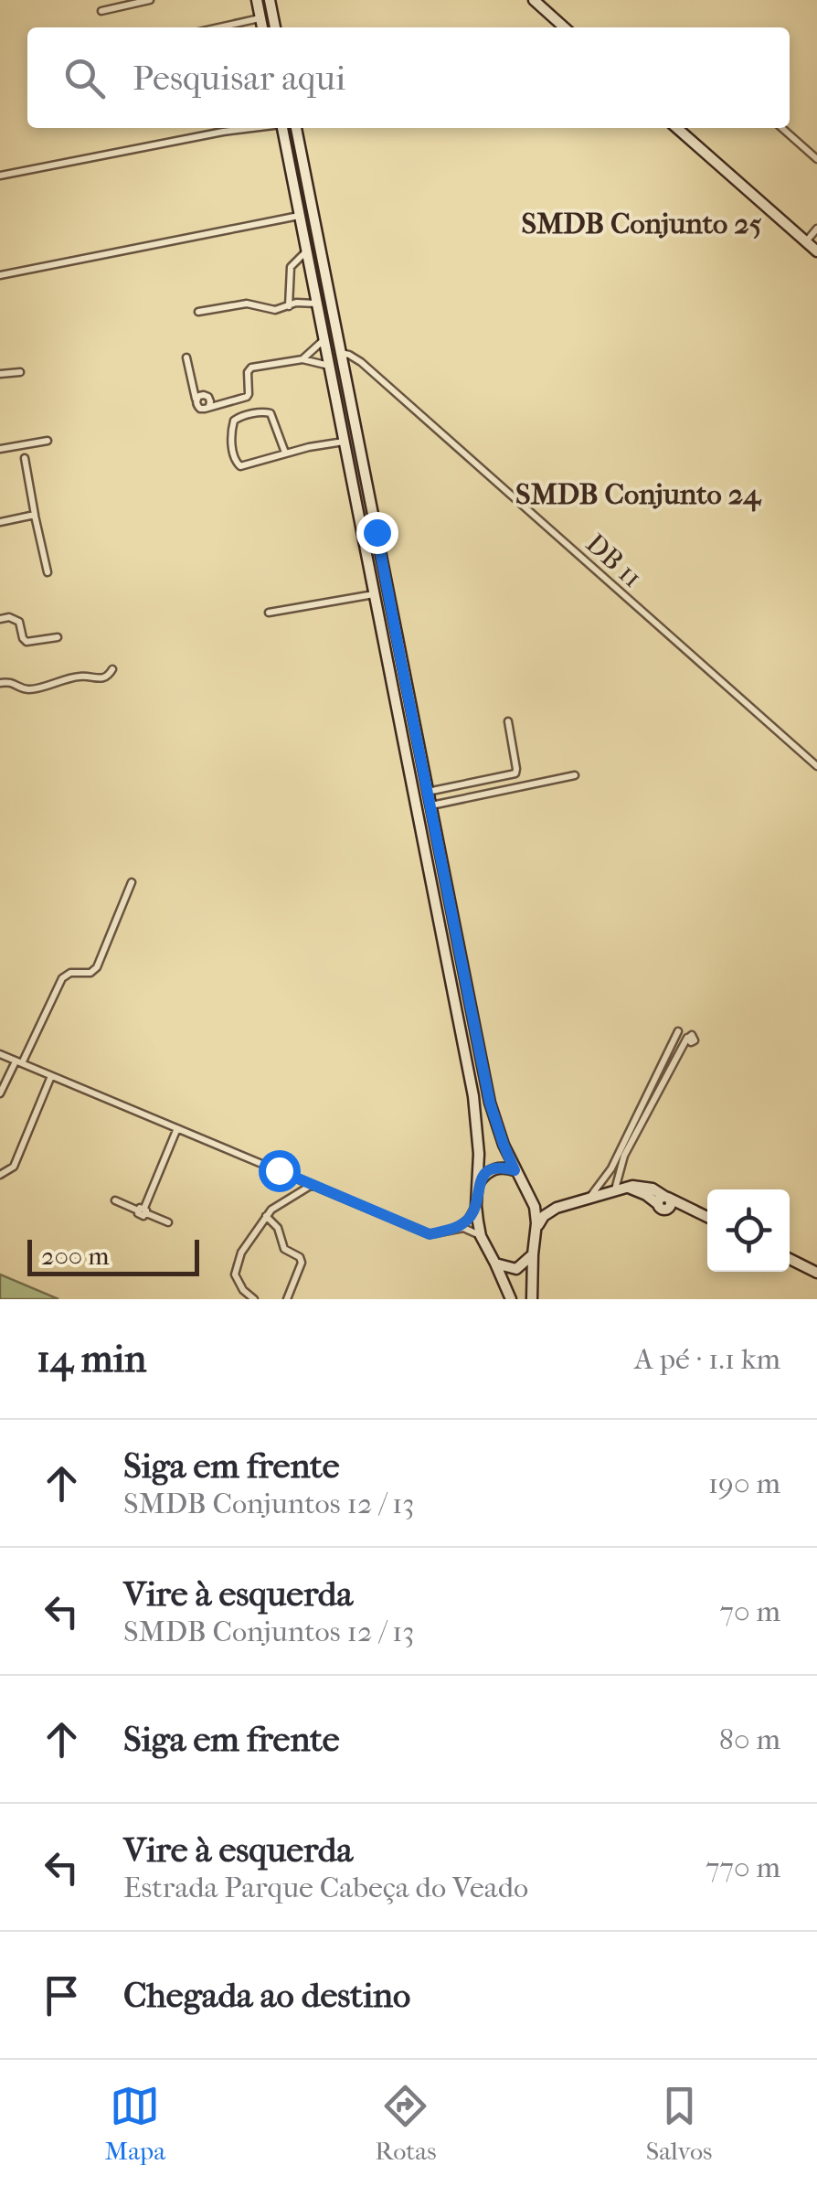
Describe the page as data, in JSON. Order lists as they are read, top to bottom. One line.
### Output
{"streets":{"street":["DB 11"]},"districts":["SMDB Conjunto 25","SMDB Conjunto 24"],"scale_bar":"200 m","page":{"search":"Pesquisar aqui","scale":"200 m","heading":["14 min","A pé · 1.1 km"],"list":[["Siga em frente","SMDB Conjuntos 12 / 13","190 m"],["Vire à esquerda","SMDB Conjuntos 12 / 13","70 m"],["Siga em frente","80 m"],["Vire à esquerda","Estrada Parque Cabeça do Veado","770 m"],"Chegada ao destino"],"nav":["Mapa","Rotas","Salvos"]}}
